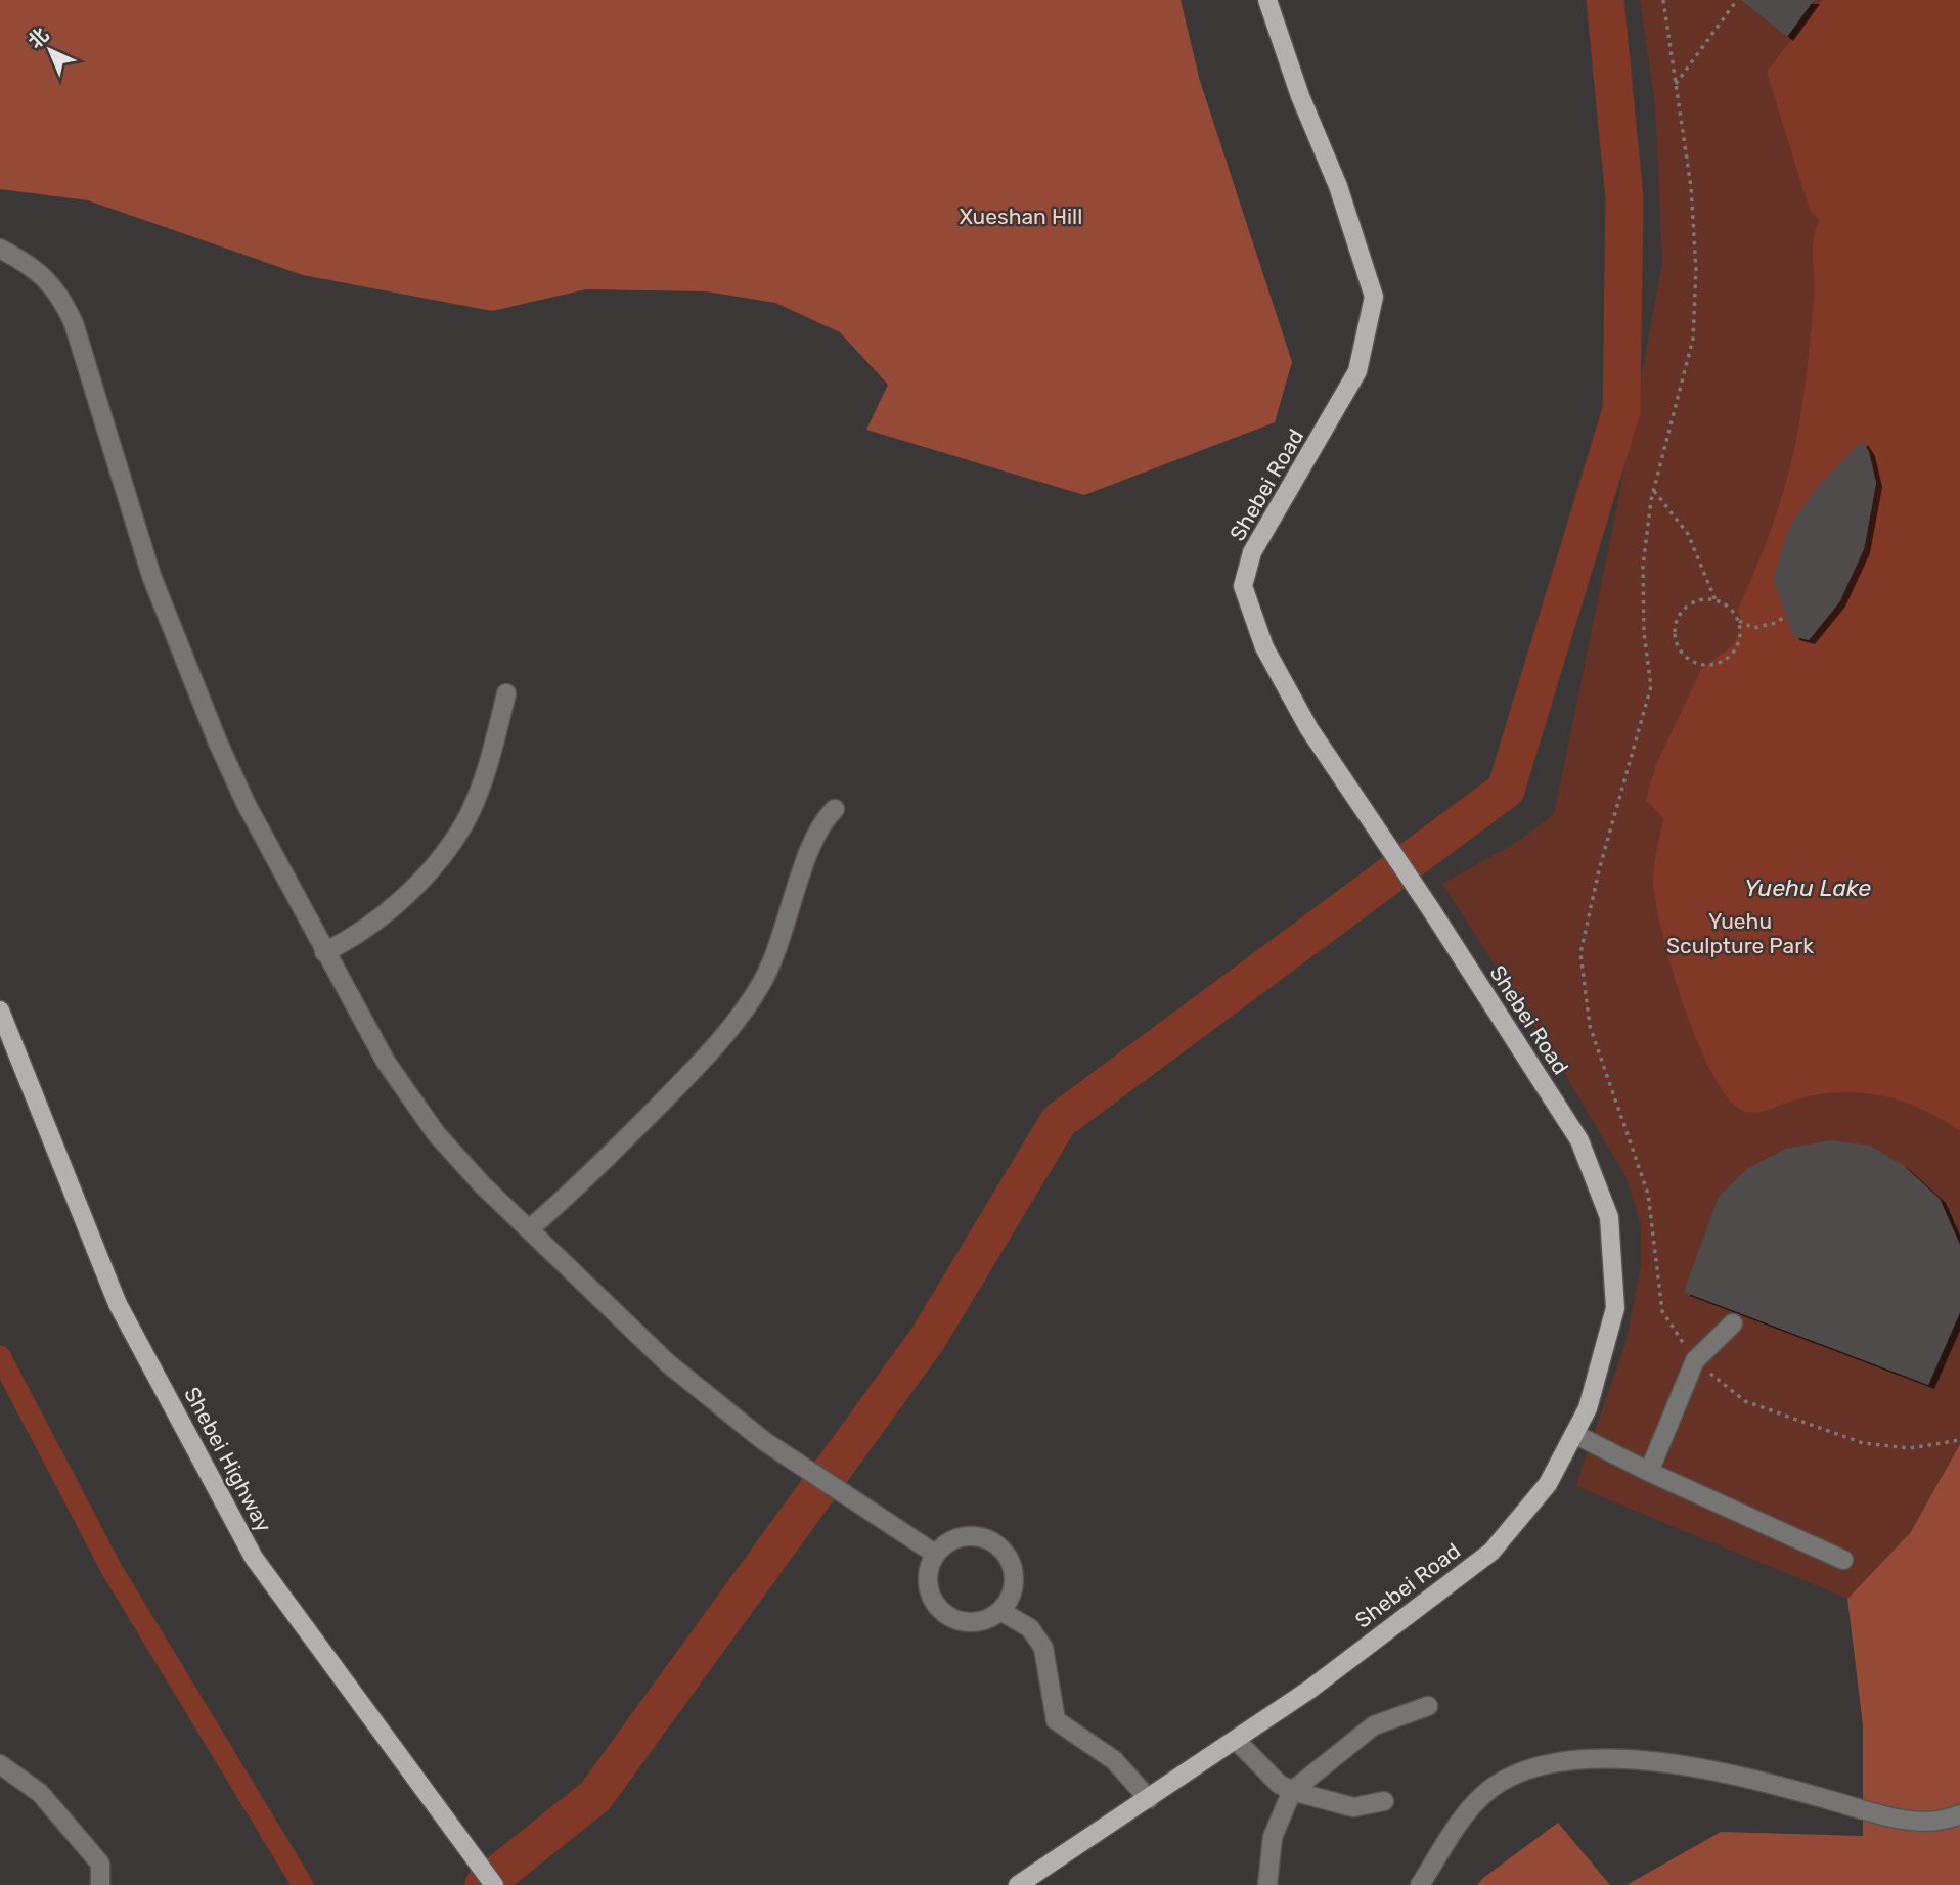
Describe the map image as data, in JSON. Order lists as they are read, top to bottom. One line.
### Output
{"streets":{"main road":["Shebei Road","Shebei Highway"]},"water":["Yuehu Lake"],"parks":["Xueshan Hill","Yuehu Sculpture Park"],"north":"top left"}
